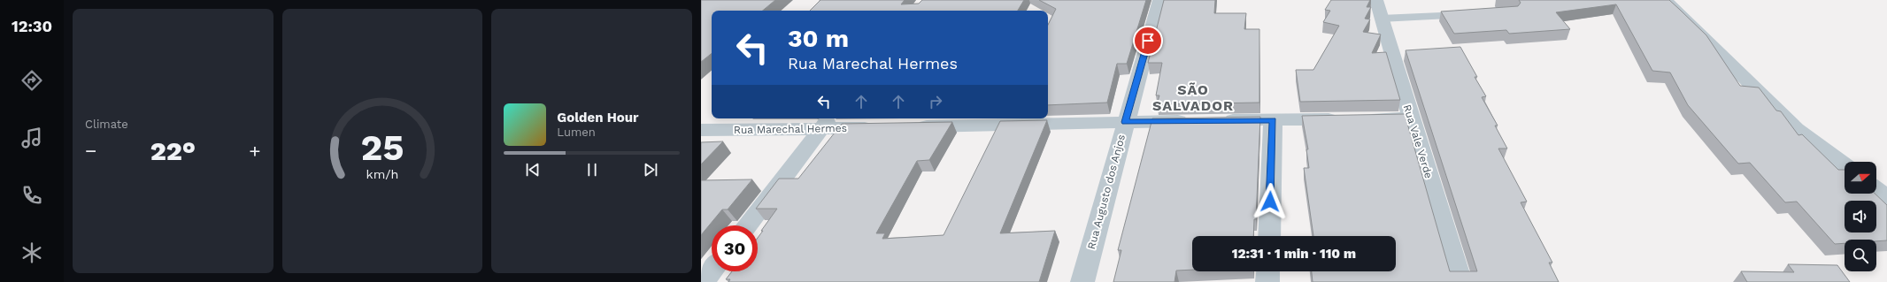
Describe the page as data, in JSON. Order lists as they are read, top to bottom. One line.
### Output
{"streets":{"street":["Rua Marechal Hermes","Rua Vale Verde","Rua Augusto dos Anjos"]},"districts":["SÃO SALVADOR"],"north":"right","page":{"tabs":"12:30","tile":"Climate","turn":["30 m","Rua Marechal Hermes"],"song":["Golden Hour","Lumen"],"heat":["−","22°","+"],"limit":"30","trip":"12:31 · 1 min · 110 m","gauge":["25","km/h"]}}
